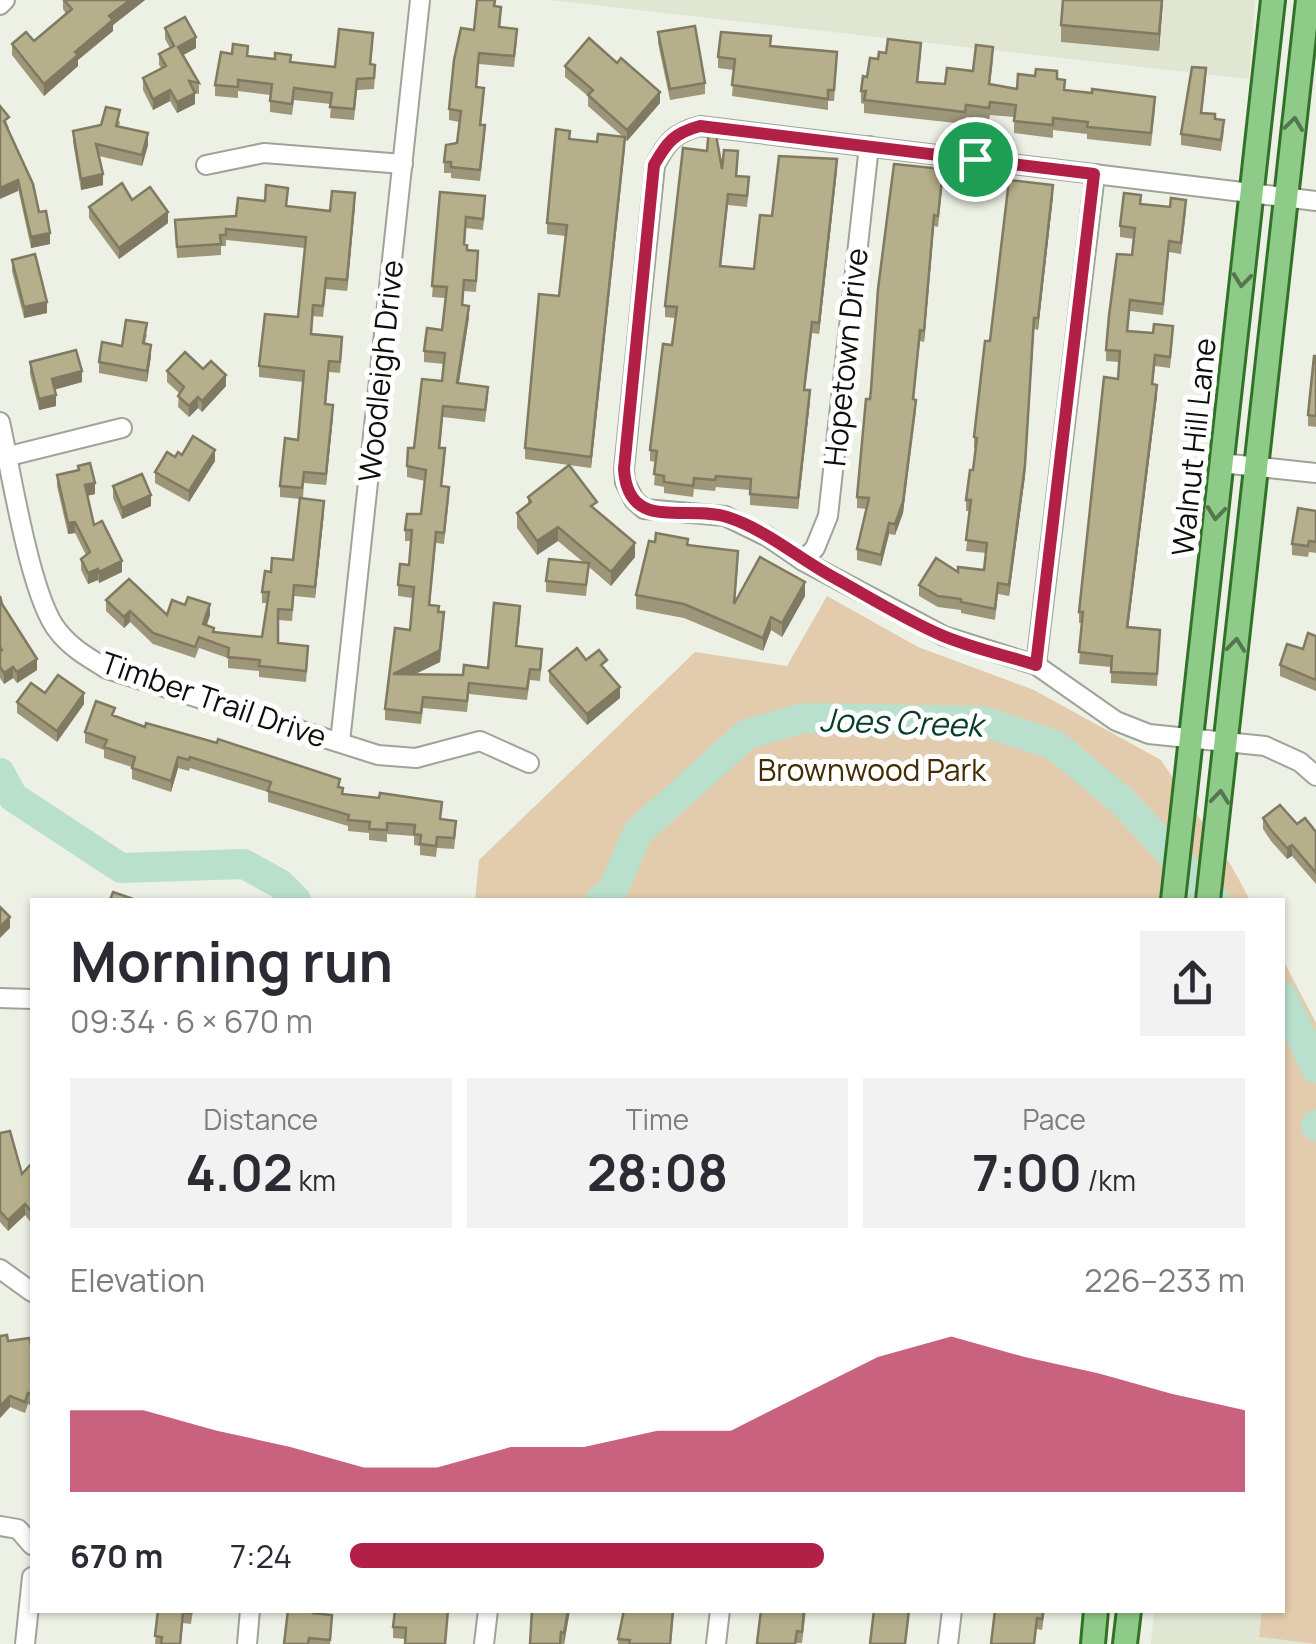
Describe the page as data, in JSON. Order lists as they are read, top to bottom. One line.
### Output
{"streets":{"main road":["Walnut Hill Lane"],"street":["Hopetown Drive","Woodleigh Drive","Timber Trail Drive"]},"crossings":[["Woodleigh Drive","Timber Trail Drive"]],"water":["Joes Creek"],"parks":["Brownwood Park"],"page":{"heading":["Morning run","09:34 · 6 × 670 m"],"stats":[["Distance","4.02 km"],["Time","28:08"],["Pace","7:00 /km"]],"chart":["Elevation","226–233 m"],"list":[{"name":"670 m","note":"7:24"}]}}
